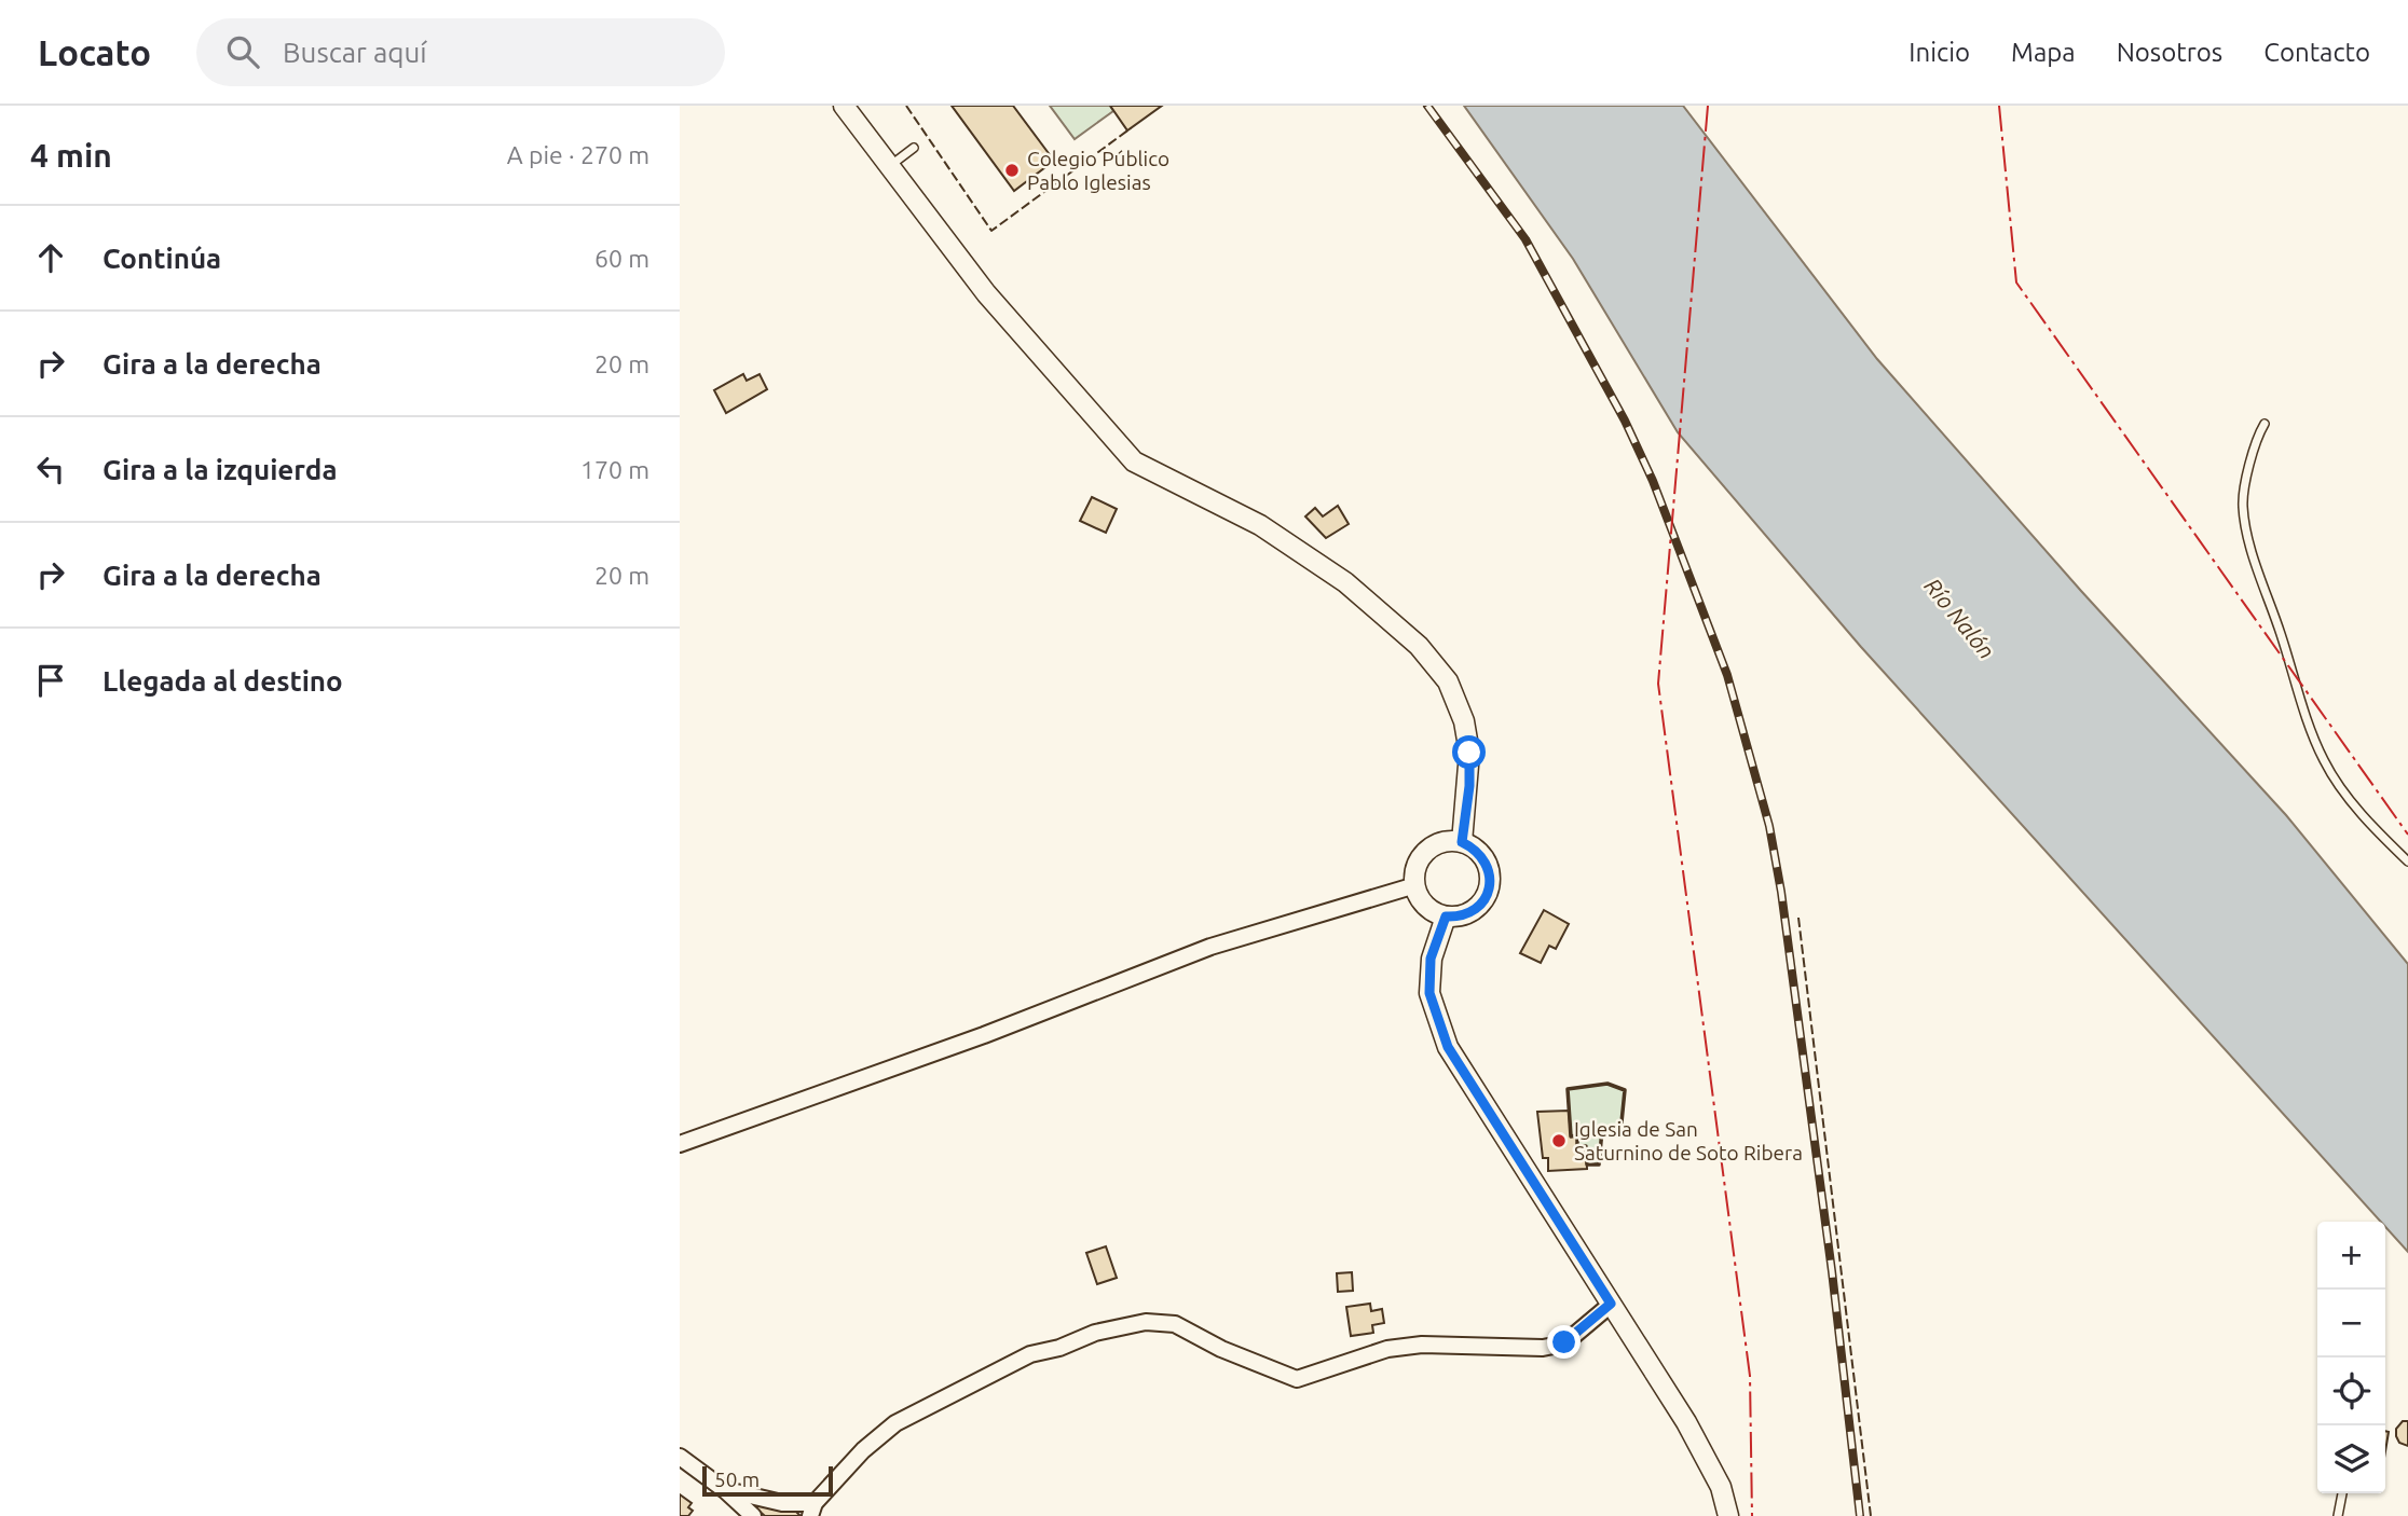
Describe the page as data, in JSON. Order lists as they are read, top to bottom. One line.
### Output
{"water":["Río Nalón"],"places":["Colegio Público Pablo Iglesias","Iglesia de San Saturnino de Soto Ribera"],"scale_bar":"50 m","page":{"header":"Locato","search":"Buscar aquí","nav":["Inicio","Mapa","Nosotros","Contacto"],"heading":["4 min","A pie · 270 m"],"list":[["Continúa","60 m"],["Gira a la derecha","20 m"],["Gira a la izquierda","170 m"],["Gira a la derecha","20 m"],"Llegada al destino"],"map_buttons":["+","−"],"scale":"50 m"}}
